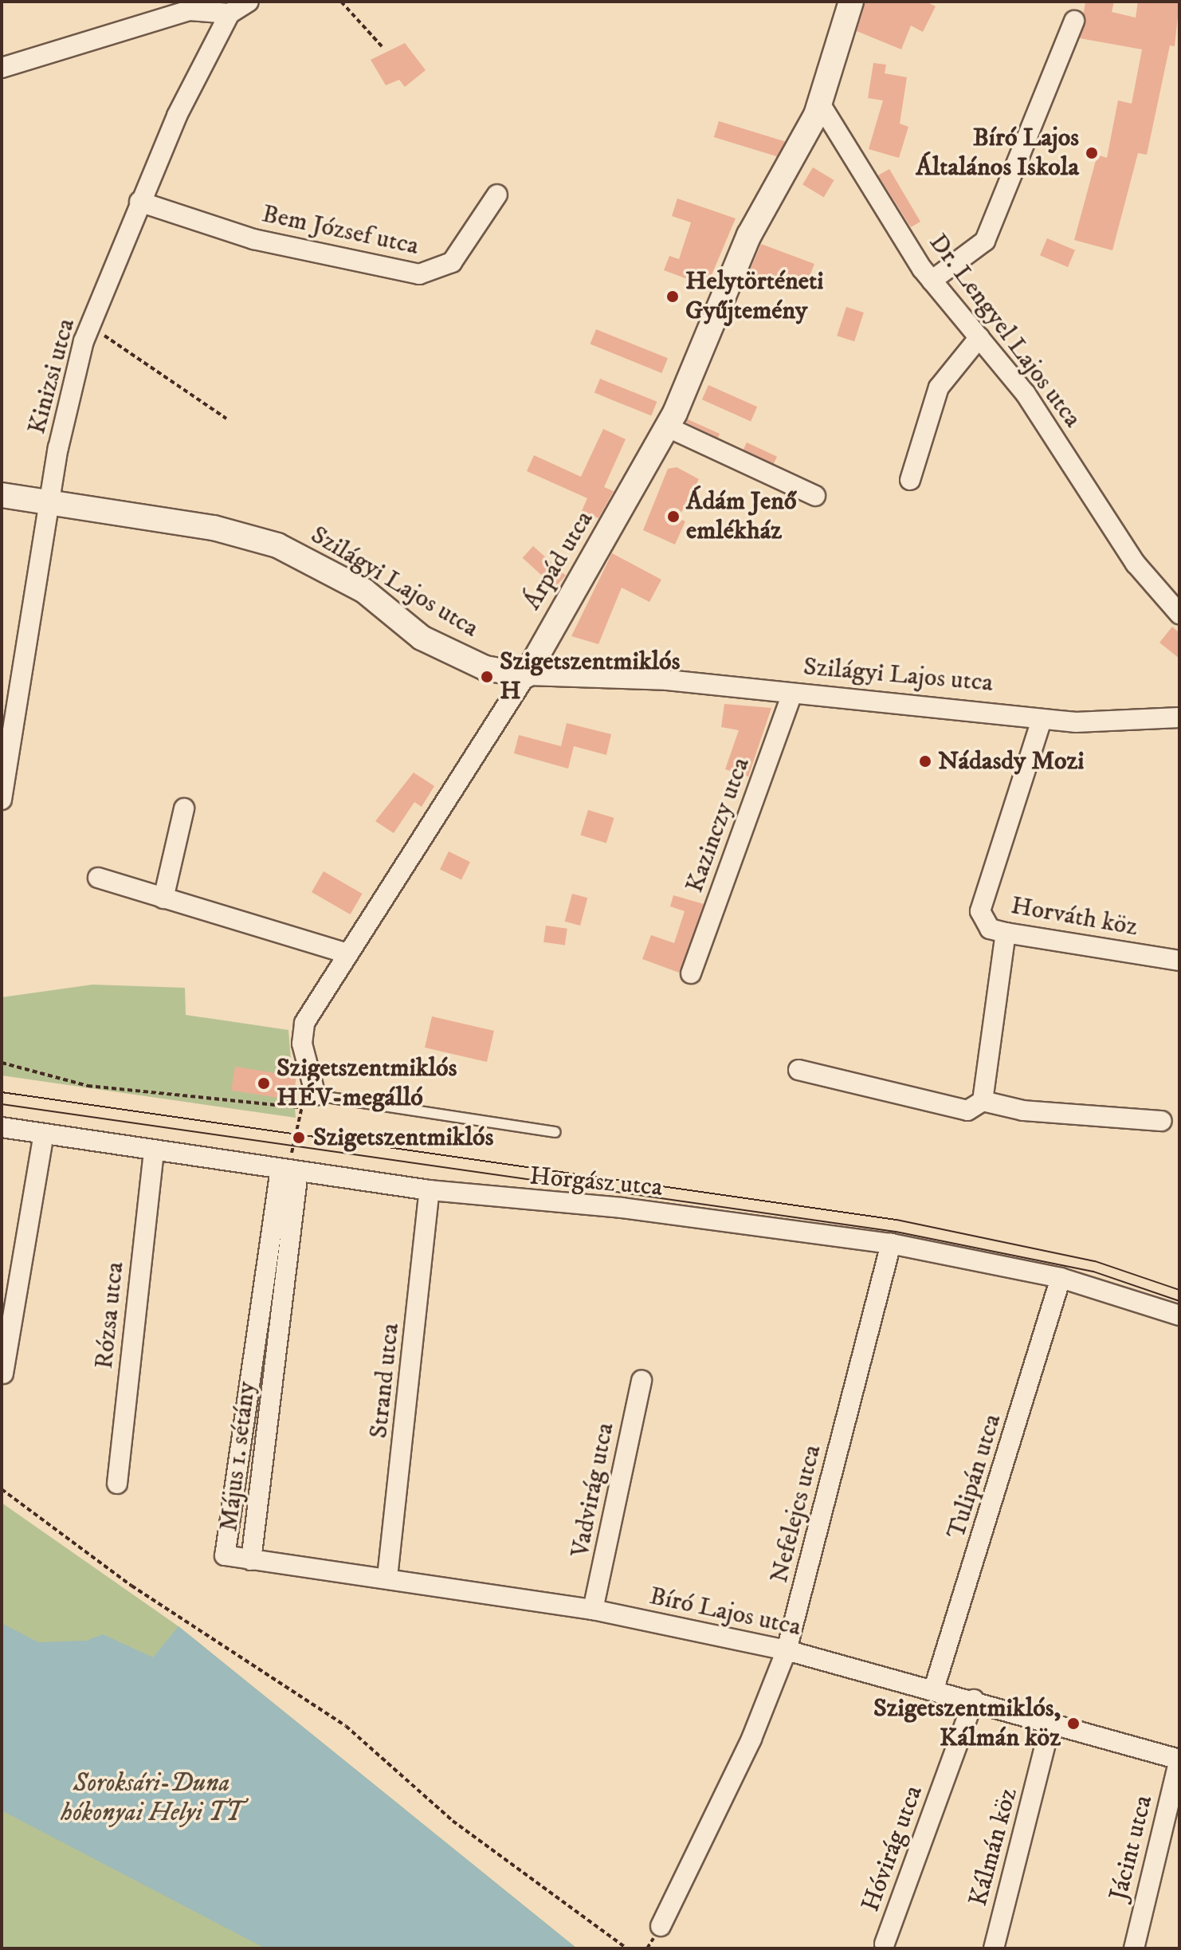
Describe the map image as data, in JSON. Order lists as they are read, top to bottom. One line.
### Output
{"streets":{"street":["Bem József utca","Dr. Lengyel Lajos utca","Kinizsi utca","Árpád utca","Szilágyi Lajos utca","Kazinczy utca","Horváth köz","Horgász utca","Rózsa utca","Strand utca","Május 1. sétány","Tulipán utca","Vadvirág utca","Nefelejcs utca","Bíró Lajos utca","Kálmán köz","Jácint utca","Hóvirág utca"]},"crossings":[["Bem József utca","Kinizsi utca"],["Dr. Lengyel Lajos utca","Árpád utca"],["Kinizsi utca","Szilágyi Lajos utca"],["Árpád utca","Szilágyi Lajos utca"],["Szilágyi Lajos utca","Kazinczy utca"],["Szilágyi Lajos utca","Horváth köz"],["Horgász utca","Rózsa utca"],["Horgász utca","Strand utca"],["Horgász utca","Május 1. sétány"],["Horgász utca","Tulipán utca"],["Horgász utca","Nefelejcs utca"],["Strand utca","Bíró Lajos utca"],["Május 1. sétány","Bíró Lajos utca"],["Tulipán utca","Bíró Lajos utca"],["Vadvirág utca","Bíró Lajos utca"],["Nefelejcs utca","Bíró Lajos utca"],["Bíró Lajos utca","Kálmán köz"],["Bíró Lajos utca","Jácint utca"],["Bíró Lajos utca","Hóvirág utca"]],"parks":["Soroksári-Duna hókonyai Helyi TT"],"places":["Bíró Lajos Általános Iskola","Helytörténeti Gyűjtemény","Ádám Jenő emlékház","Szigetszentmiklós H","Nádasdy Mozi","Szigetszentmiklós HÉV-megálló","Szigetszentmiklós","Szigetszentmiklós, Kálmán köz"]}
